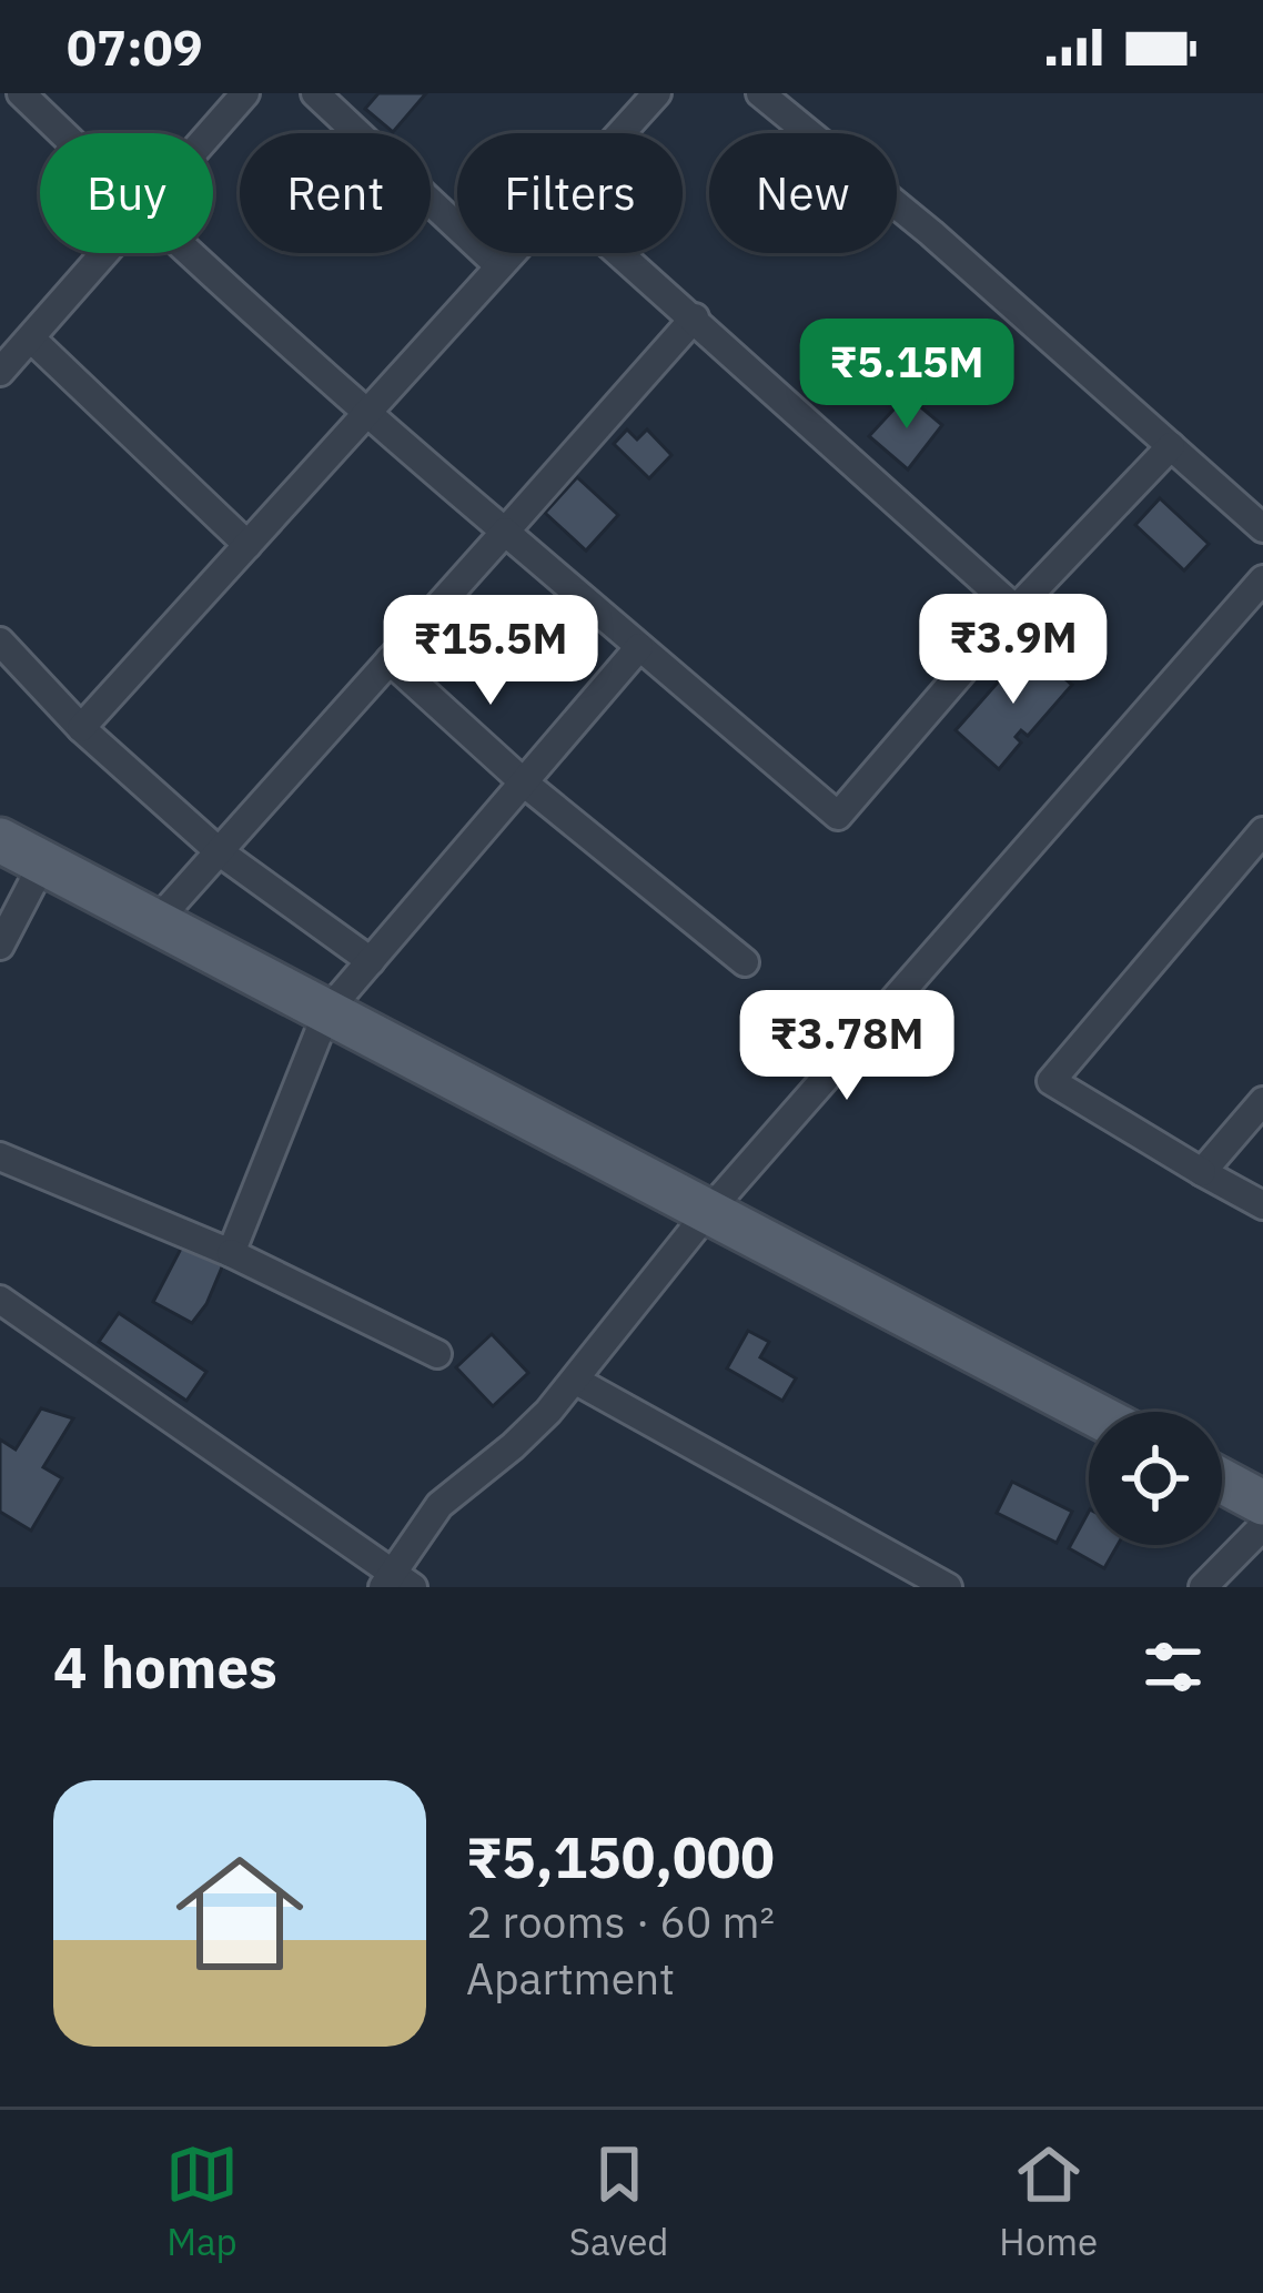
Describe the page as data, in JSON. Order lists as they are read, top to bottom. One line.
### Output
{"page":{"status":"07:09","chip":["Buy","Rent","Filters","New"],"price":["₹5.15M","₹3.9M","₹15.5M","₹3.78M"],"heading":"4 homes","list":[{"name":"₹5,150,000","note":"2 rooms · 60 m² · Apartment"}],"tabs":["Map","Saved","Home"]}}
